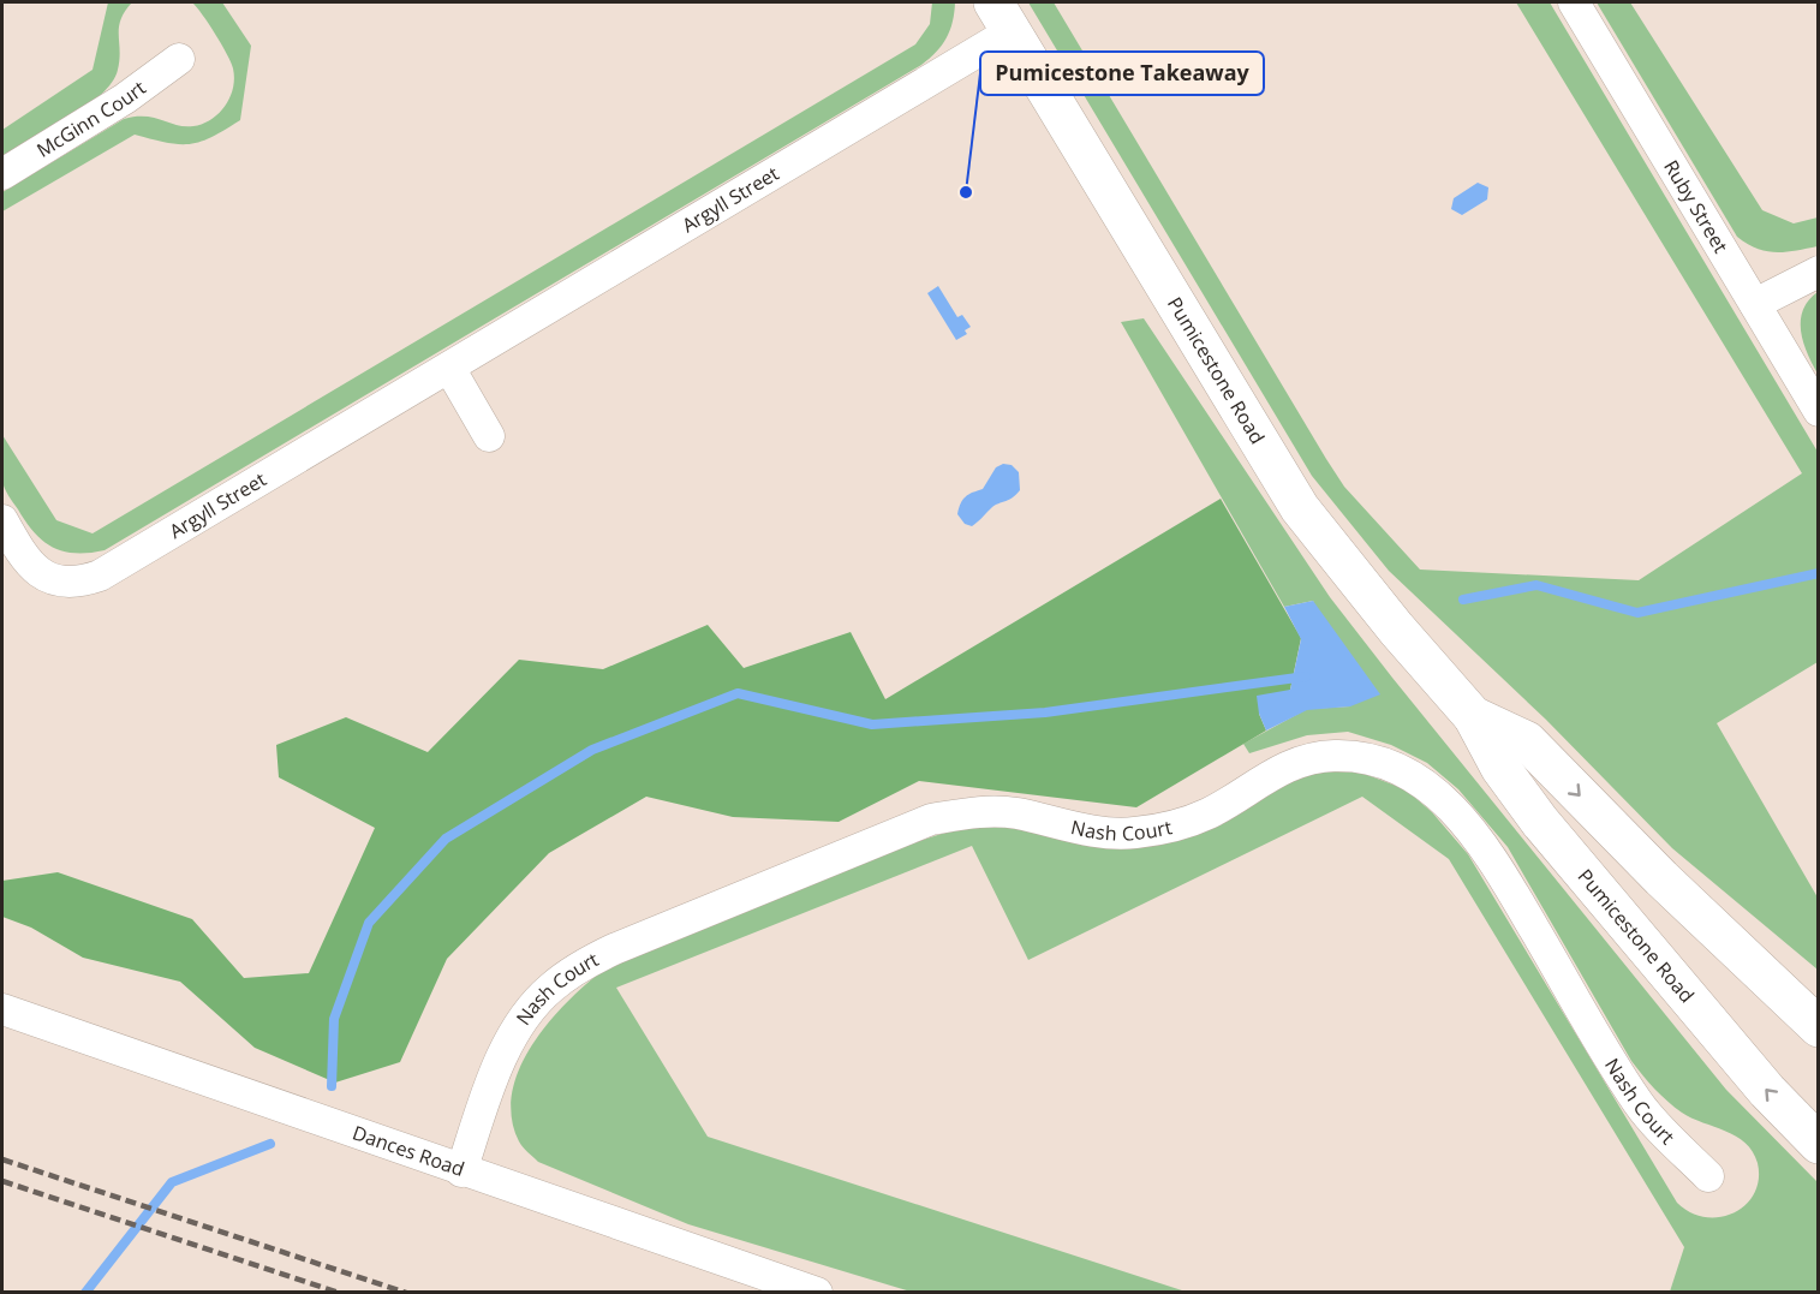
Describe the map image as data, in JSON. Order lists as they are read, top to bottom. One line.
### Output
{"streets":{"main road":["Pumicestone Road"],"street":["McGinn Court","Argyll Street","Ruby Street","Nash Court","Dances Road"]},"crossings":[["Argyll Street","Pumicestone Road"],["Nash Court","Dances Road"]],"places":["Pumicestone Takeaway"]}
